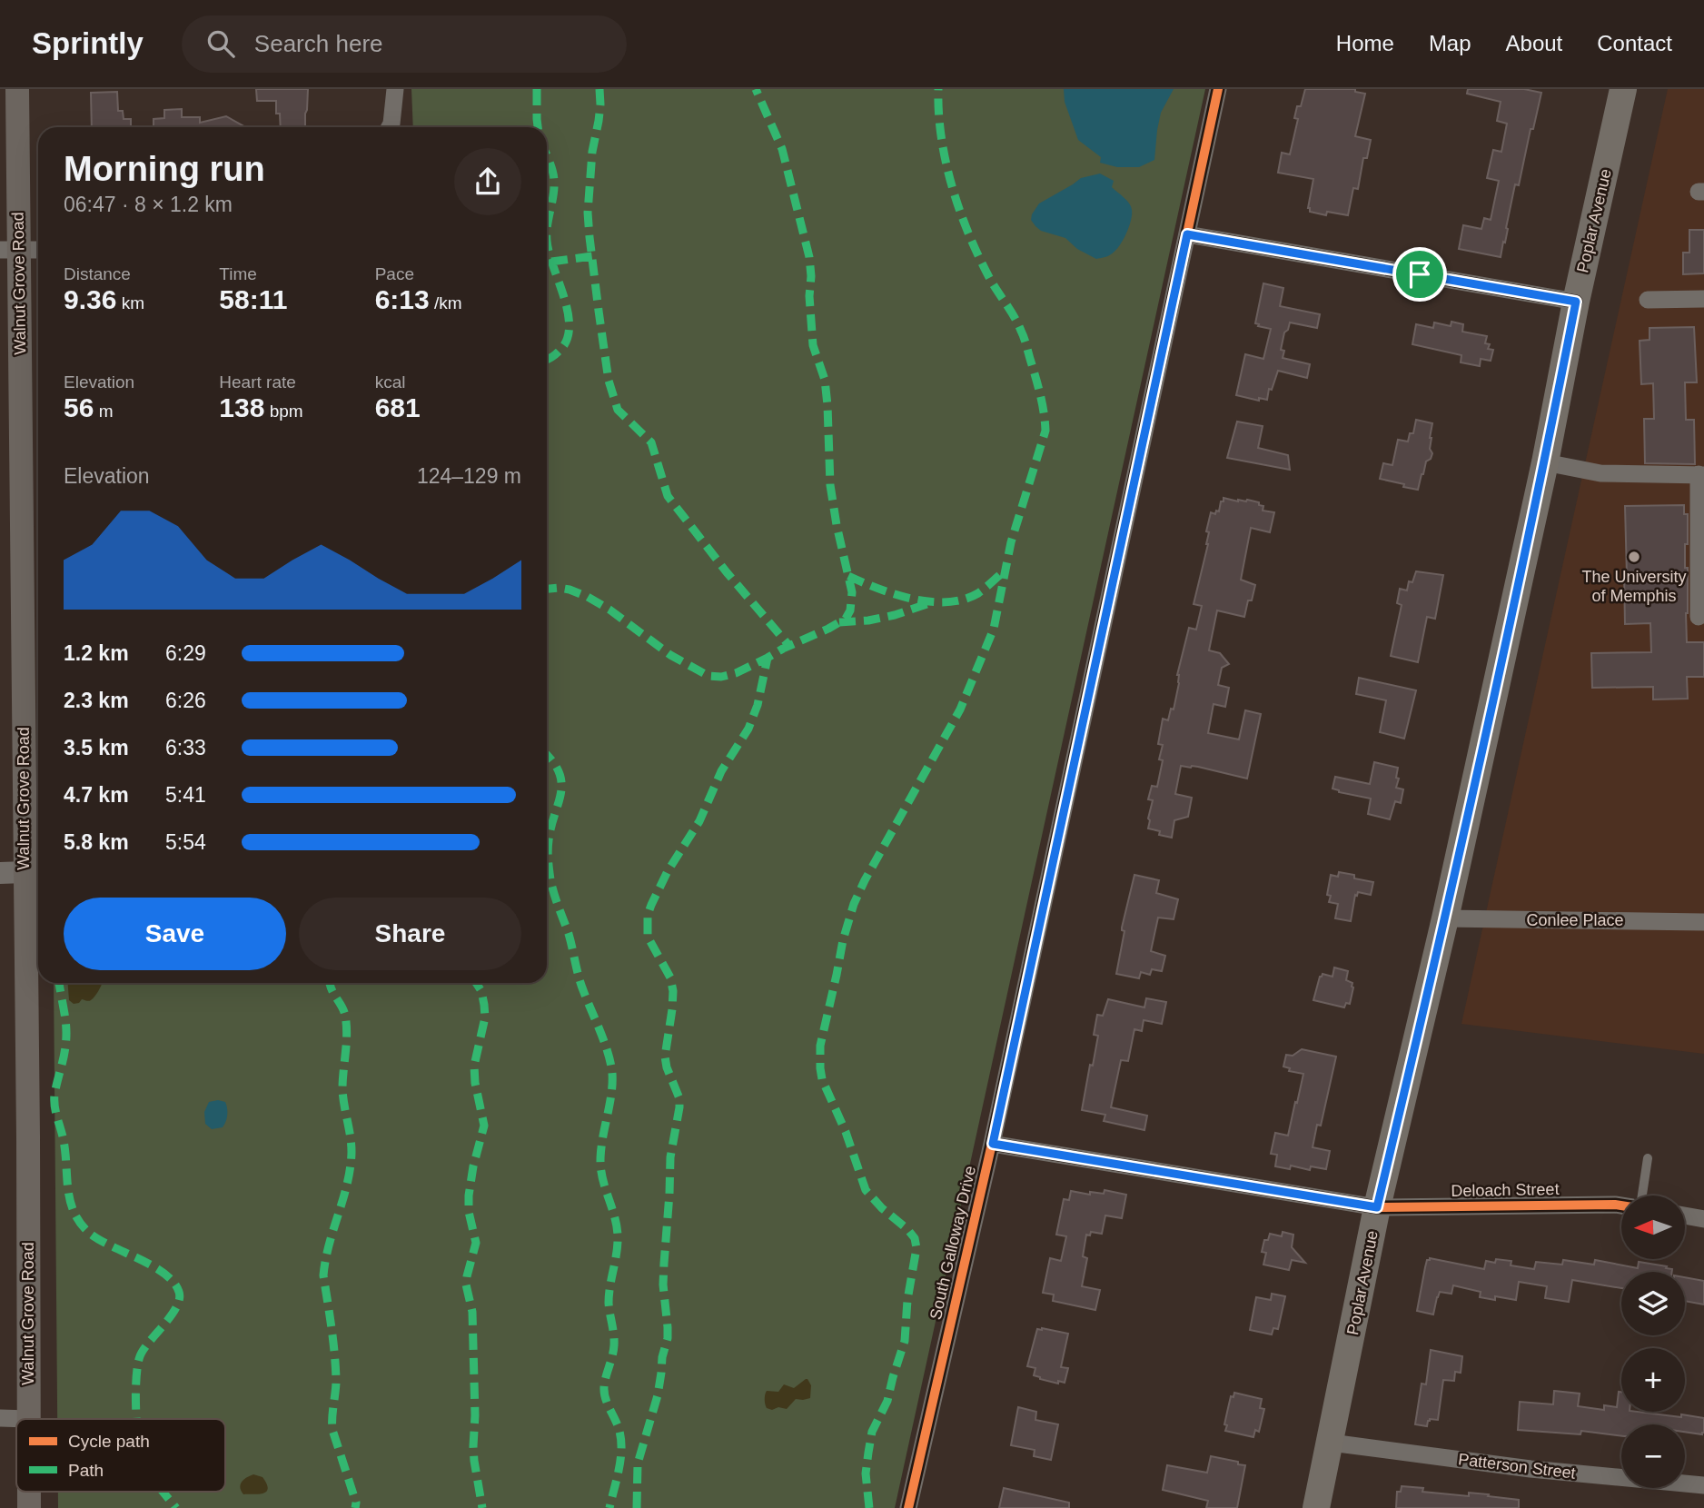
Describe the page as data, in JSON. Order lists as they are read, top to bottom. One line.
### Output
{"streets":{"main road":["Poplar Avenue","Walnut Grove Road"],"street":["Conlee Place","Deloach Street","South Galloway Drive","Patterson Street"]},"crossings":[["Poplar Avenue","Conlee Place"],["Poplar Avenue","Deloach Street"],["Poplar Avenue","Patterson Street"],["Deloach Street","South Galloway Drive"]],"places":["The University of Memphis"],"legend":["Cycle path","Path"],"north":"left","page":{"header":"Sprintly","search":"Search here","nav":["Home","Map","About","Contact"],"heading":["Morning run","06:47 · 8 × 1.2 km"],"stats":[["Distance","9.36 km"],["Time","58:11"],["Pace","6:13 /km"],["Elevation","56 m"],["Heart rate","138 bpm"],["kcal","681"]],"chart":["Elevation","124–129 m"],"list":[{"name":"1.2 km","note":"6:29"},{"name":"2.3 km","note":"6:26"},{"name":"3.5 km","note":"6:33"},{"name":"4.7 km","note":"5:41"},{"name":"5.8 km","note":"5:54"}],"buttons":["Save","Share"],"map_buttons":["+","−"]}}
